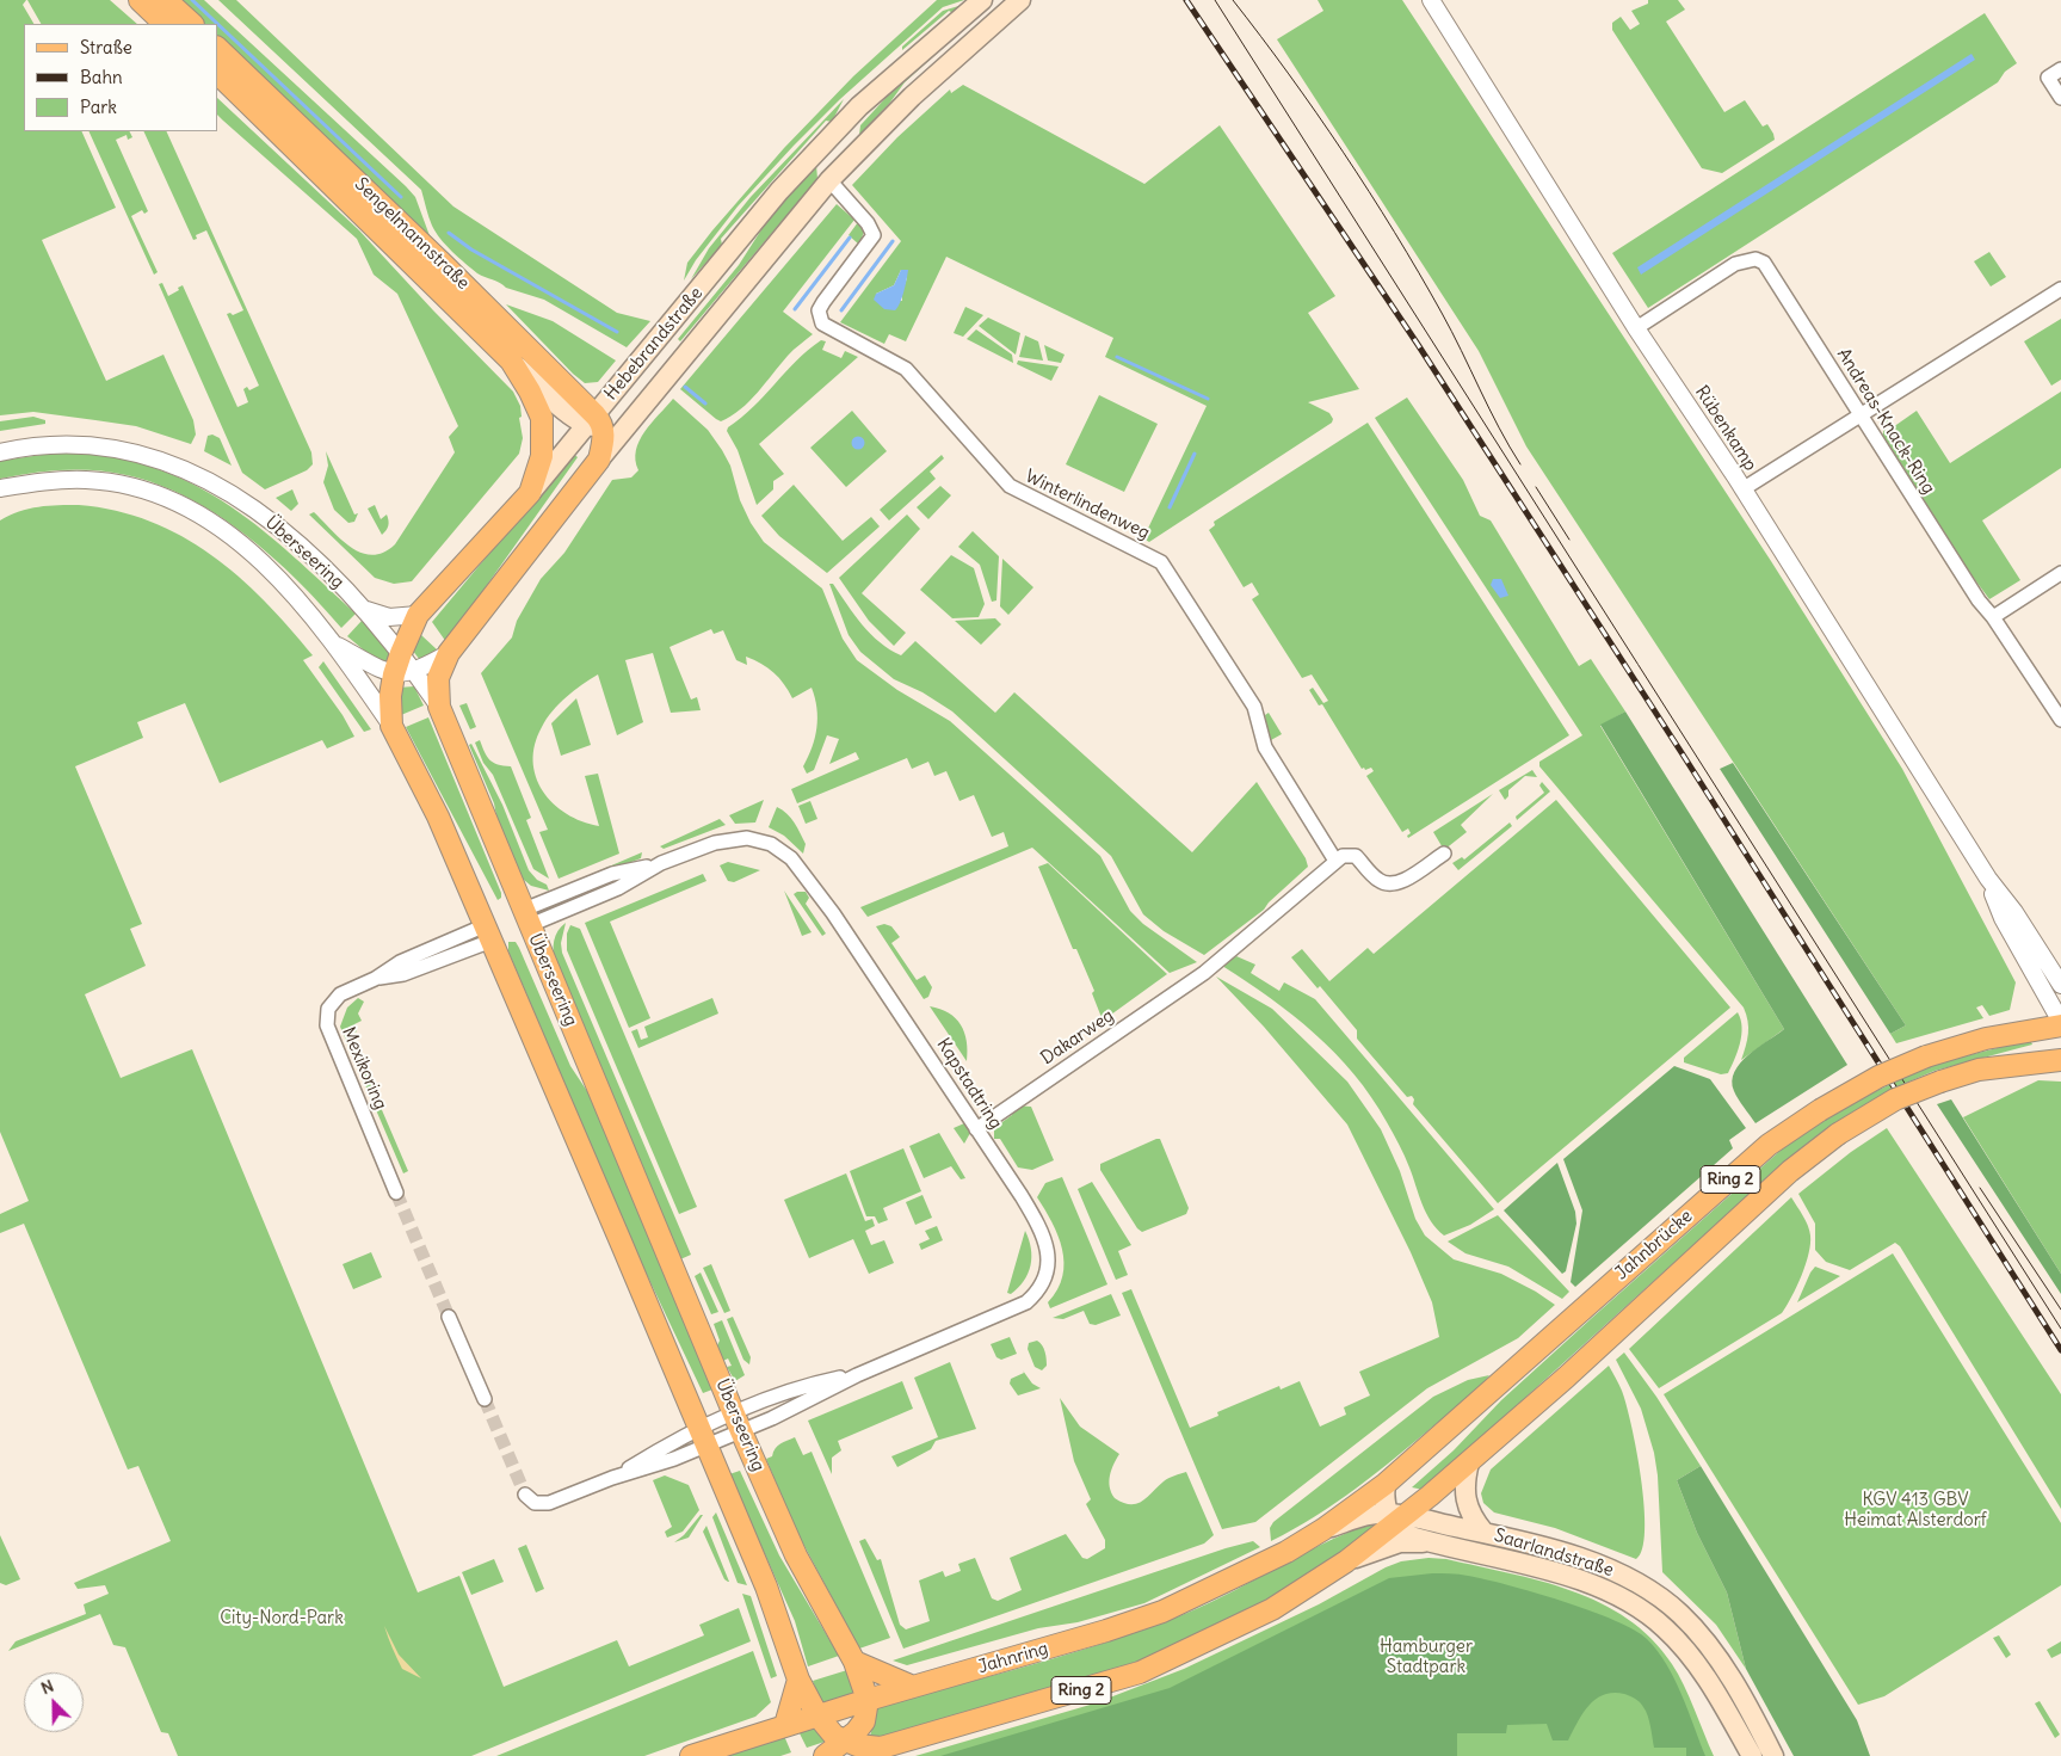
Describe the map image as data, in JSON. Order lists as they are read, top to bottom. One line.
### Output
{"streets":{"main road":["Sengelmannstraße","Hebebrandstraße","Überseering","Ring 2","Jahnbrücke","Saarlandstraße","Jahnring"],"street":["Andreas-Knack-Ring","Rübenkamp","Winterlindenweg","Dakarweg","Mexikoring","Kapstadtring"]},"crossings":[["Sengelmannstraße","Hebebrandstraße"],["Hebebrandstraße","Winterlindenweg"],["Hebebrandstraße","Überseering"],["Andreas-Knack-Ring","Rübenkamp"],["Rübenkamp","Jahnbrücke"],["Winterlindenweg","Dakarweg"],["Überseering","Mexikoring"],["Überseering","Kapstadtring"],["Überseering","Ring 2"],["Überseering","Jahnring"],["Dakarweg","Kapstadtring"],["Ring 2","Jahnbrücke"],["Jahnbrücke","Saarlandstraße"],["Jahnbrücke","Jahnring"],["Saarlandstraße","Jahnring"]],"parks":["KGV 413 GBV Heimat Alsterdorf","City-Nord-Park","Hamburger Stadtpark"],"legend":["Straße","Bahn","Park"],"north":"top left"}
